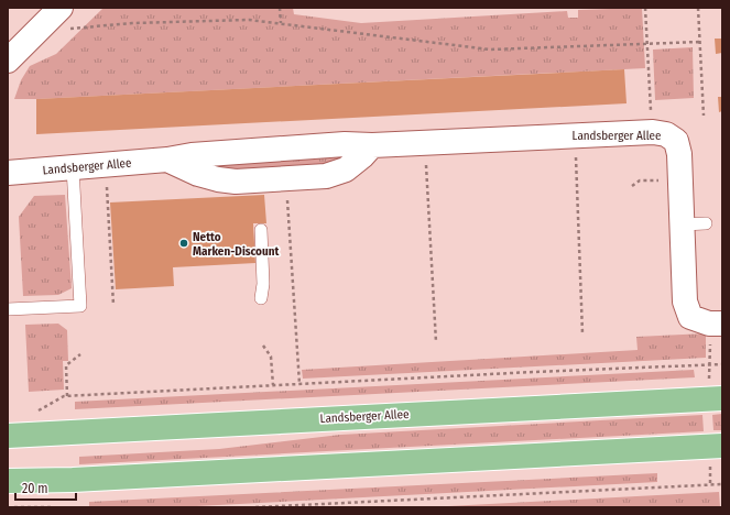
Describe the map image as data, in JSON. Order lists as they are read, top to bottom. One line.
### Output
{"streets":{"main road":["Landsberger Allee"]},"places":["Netto Marken-Discount"],"scale_bar":"20 m"}
